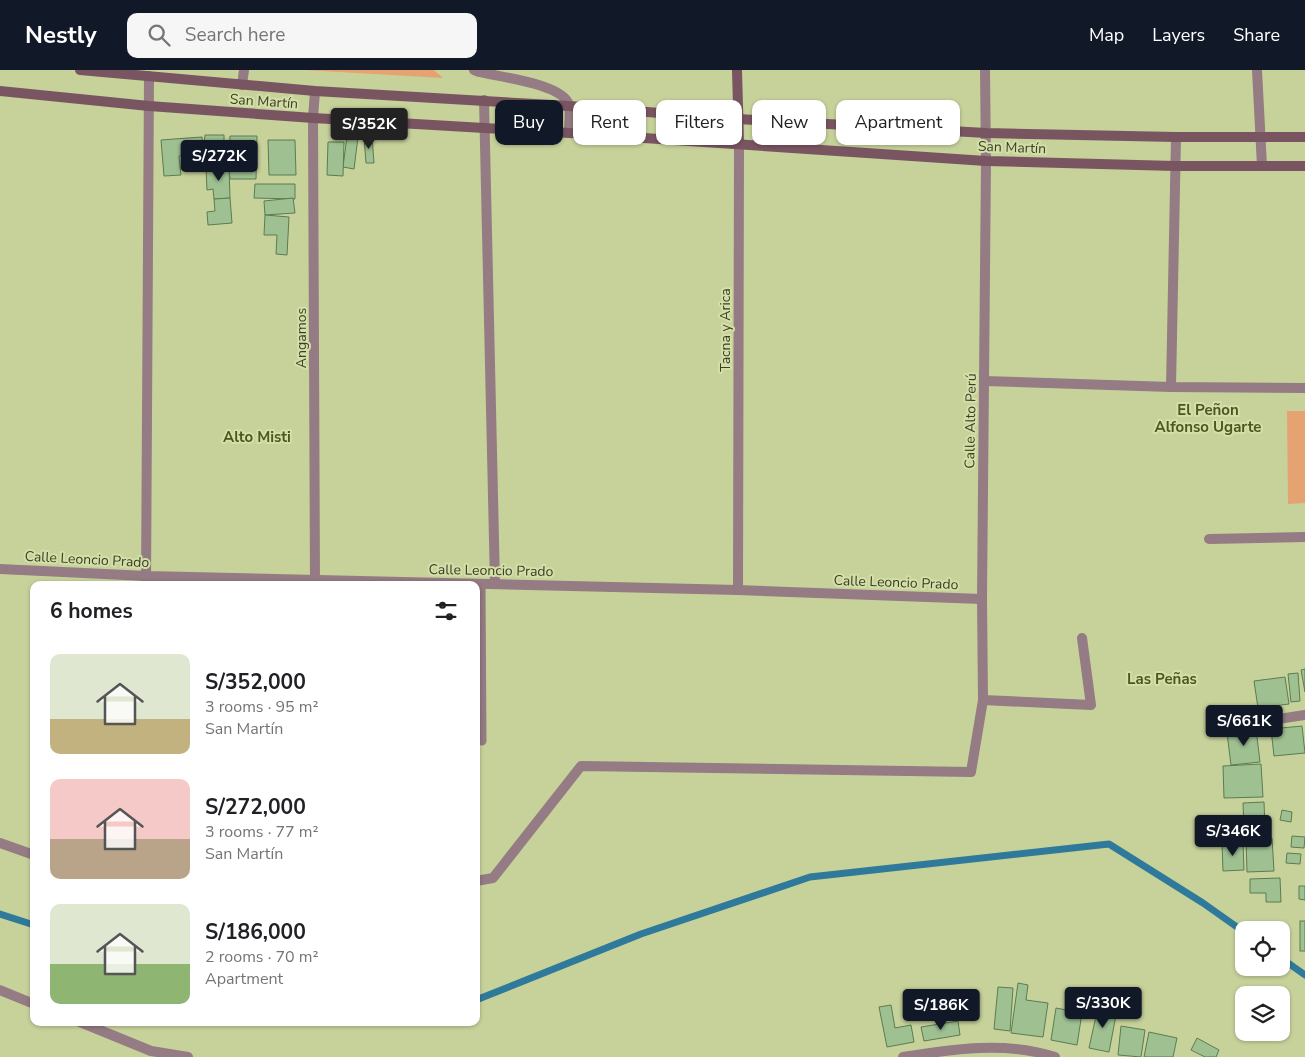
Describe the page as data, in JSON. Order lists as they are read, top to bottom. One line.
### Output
{"streets":{"street":["San Martín","Tacna y Arica","Angamos","Calle Alto Perú","Calle Leoncio Prado"]},"crossings":[["San Martín","Angamos"],["San Martín","Calle Alto Perú"],["Tacna y Arica","Calle Leoncio Prado"],["Calle Alto Perú","Calle Leoncio Prado"]],"districts":["El Peñon Alfonso Ugarte","Alto Misti","Las Peñas"],"page":{"header":"Nestly","search":"Search here","nav":["Map","Layers","Share"],"chip":["Buy","Rent","Filters","New","Apartment"],"price":["S/352K","S/272K","S/661K","S/346K","S/330K","S/186K"],"heading":"6 homes","list":[{"name":"S/352,000","note":"3 rooms · 95 m² · San Martín"},{"name":"S/272,000","note":"3 rooms · 77 m² · San Martín"},{"name":"S/186,000","note":"2 rooms · 70 m² · Apartment"}]}}
